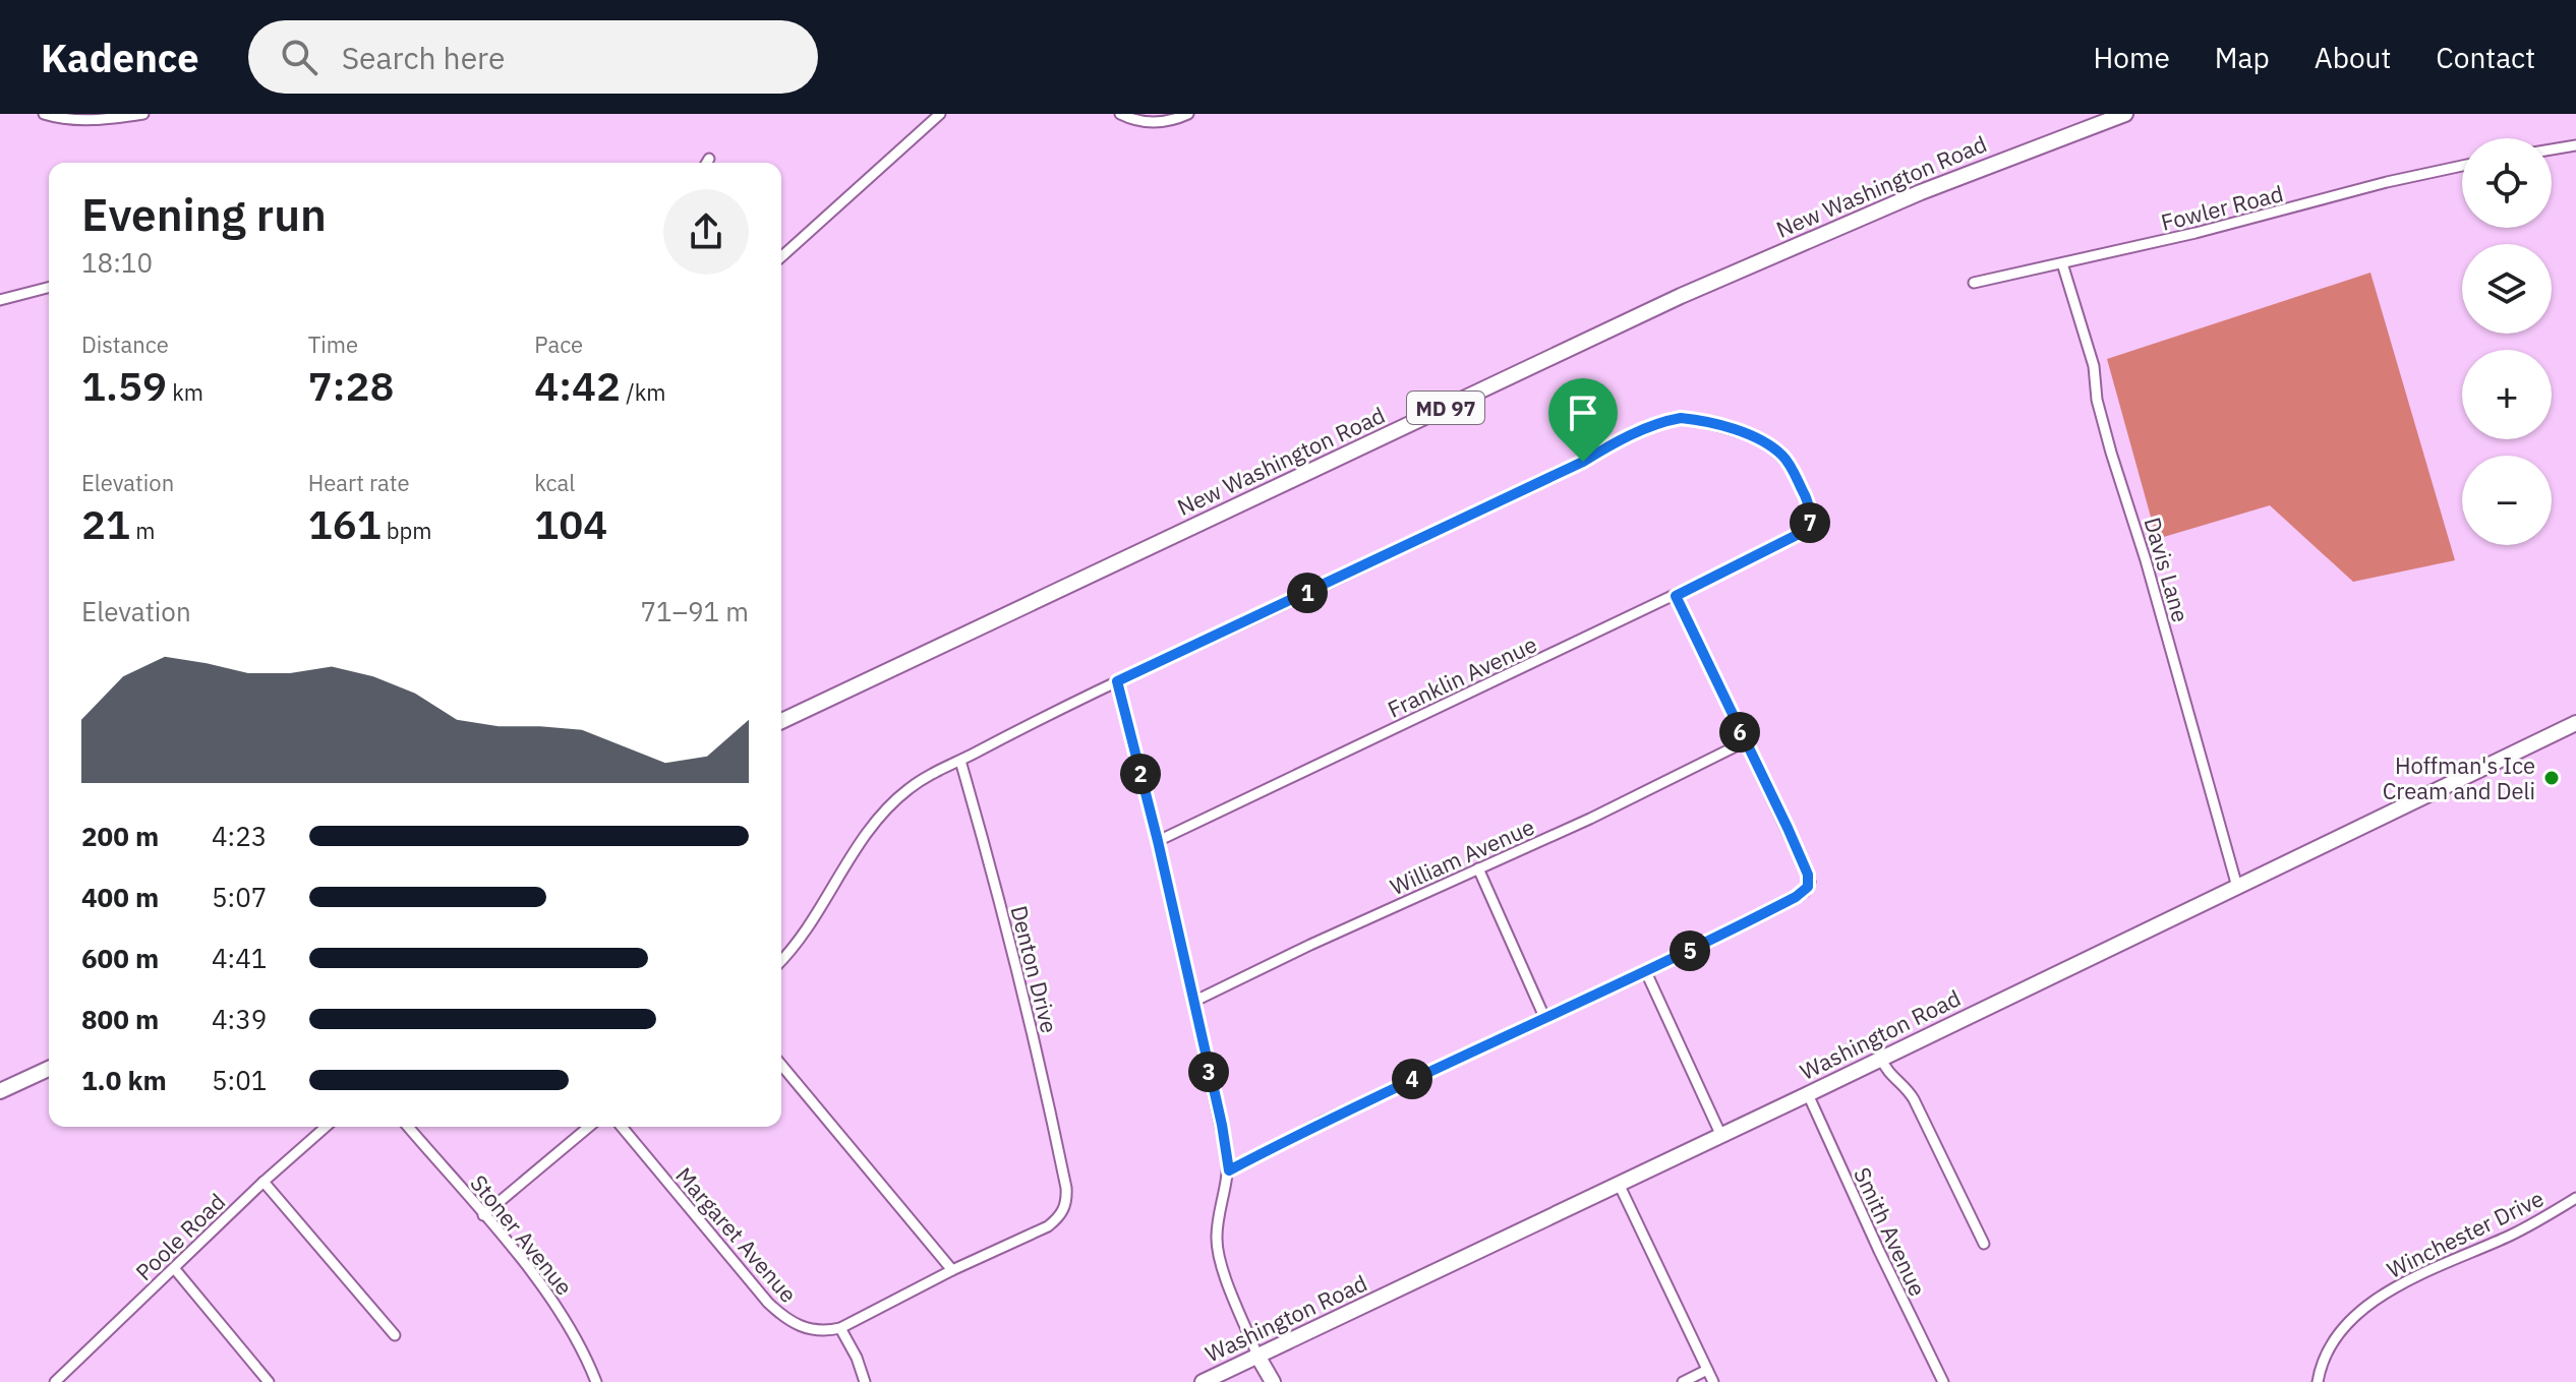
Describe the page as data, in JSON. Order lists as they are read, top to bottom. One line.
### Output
{"streets":{"main road":["New Washington Road","MD 97","Washington Road"],"street":["Fowler Road","Davis Lane","Franklin Avenue","William Avenue","Denton Drive","Smith Avenue","Winchester Drive","Stoner Avenue","Margaret Avenue","Poole Road"]},"crossings":[["Fowler Road","Davis Lane"],["Davis Lane","Washington Road"],["Washington Road","Smith Avenue"]],"places":["Hoffman's Ice Cream and Deli"],"page":{"header":"Kadence","search":"Search here","nav":["Home","Map","About","Contact"],"map_buttons":["+","−"],"heading":["Evening run","18:10"],"stats":[["Distance","1.59 km"],["Time","7:28"],["Pace","4:42 /km"],["Elevation","21 m"],["Heart rate","161 bpm"],["kcal","104"]],"pins":["7","1","6","2","5","3","4"],"chart":["Elevation","71–91 m"],"list":[{"name":"200 m","note":"4:23"},{"name":"400 m","note":"5:07"},{"name":"600 m","note":"4:41"},{"name":"800 m","note":"4:39"},{"name":"1.0 km","note":"5:01"}]}}
